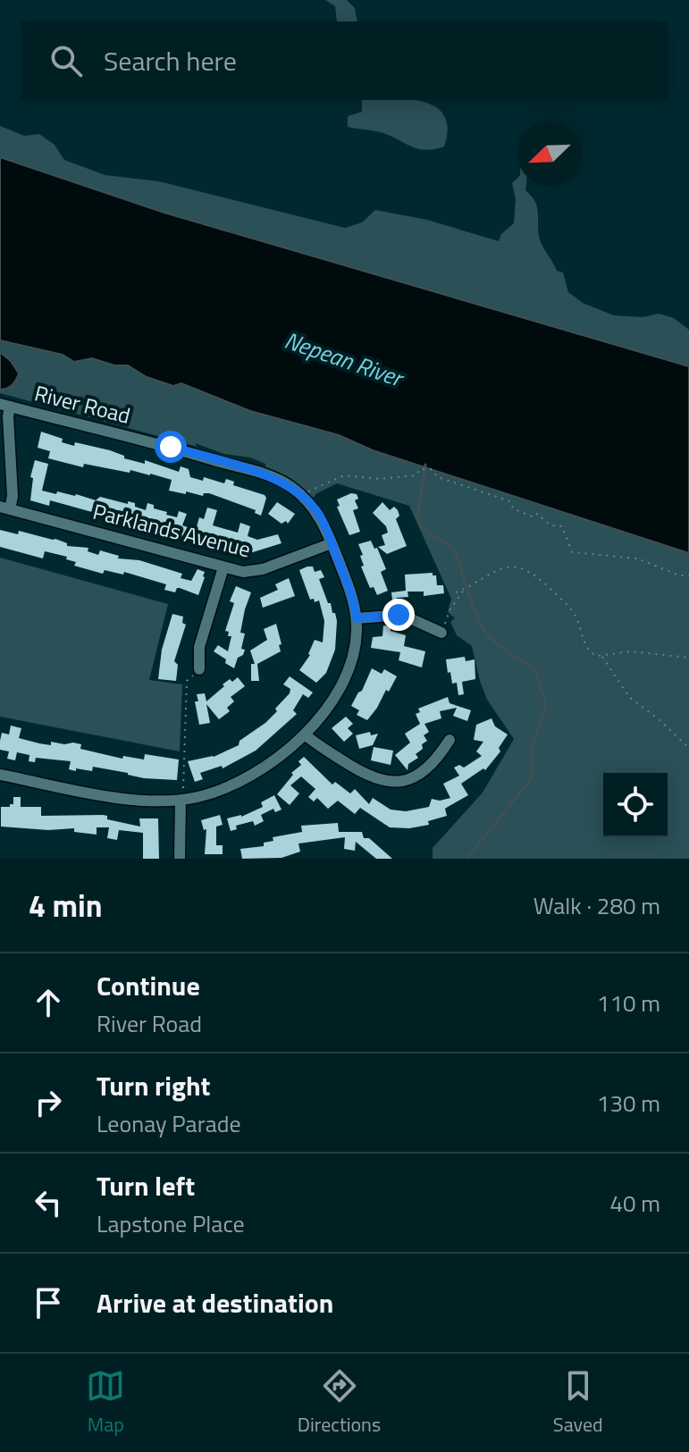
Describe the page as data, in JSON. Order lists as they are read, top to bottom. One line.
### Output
{"streets":{"street":["River Road","Parklands Avenue"]},"crossings":[["River Road","Parklands Avenue"]],"water":["Nepean River"],"north":"bottom left","page":{"search":"Search here","heading":["4 min","Walk · 280 m"],"list":[["Continue","River Road","110 m"],["Turn right","Leonay Parade","130 m"],["Turn left","Lapstone Place","40 m"],"Arrive at destination"],"nav":["Map","Directions","Saved"]}}
